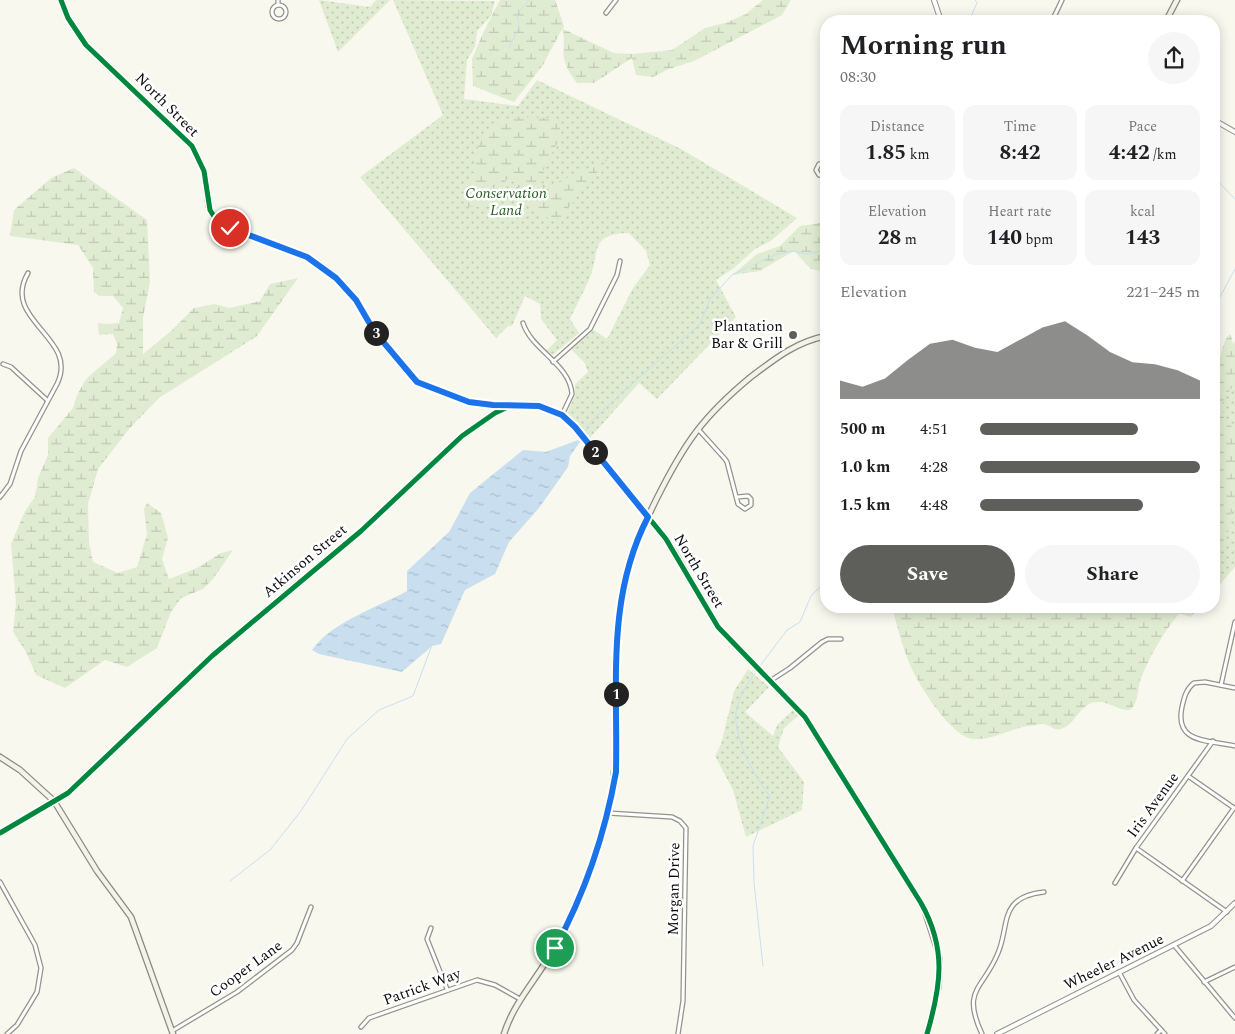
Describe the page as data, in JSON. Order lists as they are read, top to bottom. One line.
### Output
{"streets":{"street":["North Street","Atkinson Street","Iris Avenue","Morgan Drive","Wheeler Avenue","Cooper Lane","Patrick Way"]},"crossings":[["North Street","Atkinson Street"]],"parks":["Conservation Land"],"places":["Plantation Bar & Grill"],"page":{"heading":["Morning run","08:30"],"stats":[["Distance","1.85 km"],["Time","8:42"],["Pace","4:42 /km"],["Elevation","28 m"],["Heart rate","140 bpm"],["kcal","143"]],"chart":["Elevation","221–245 m"],"pins":["3","2","1"],"list":[{"name":"500 m","note":"4:51"},{"name":"1.0 km","note":"4:28"},{"name":"1.5 km","note":"4:48"}],"buttons":["Save","Share"]}}
